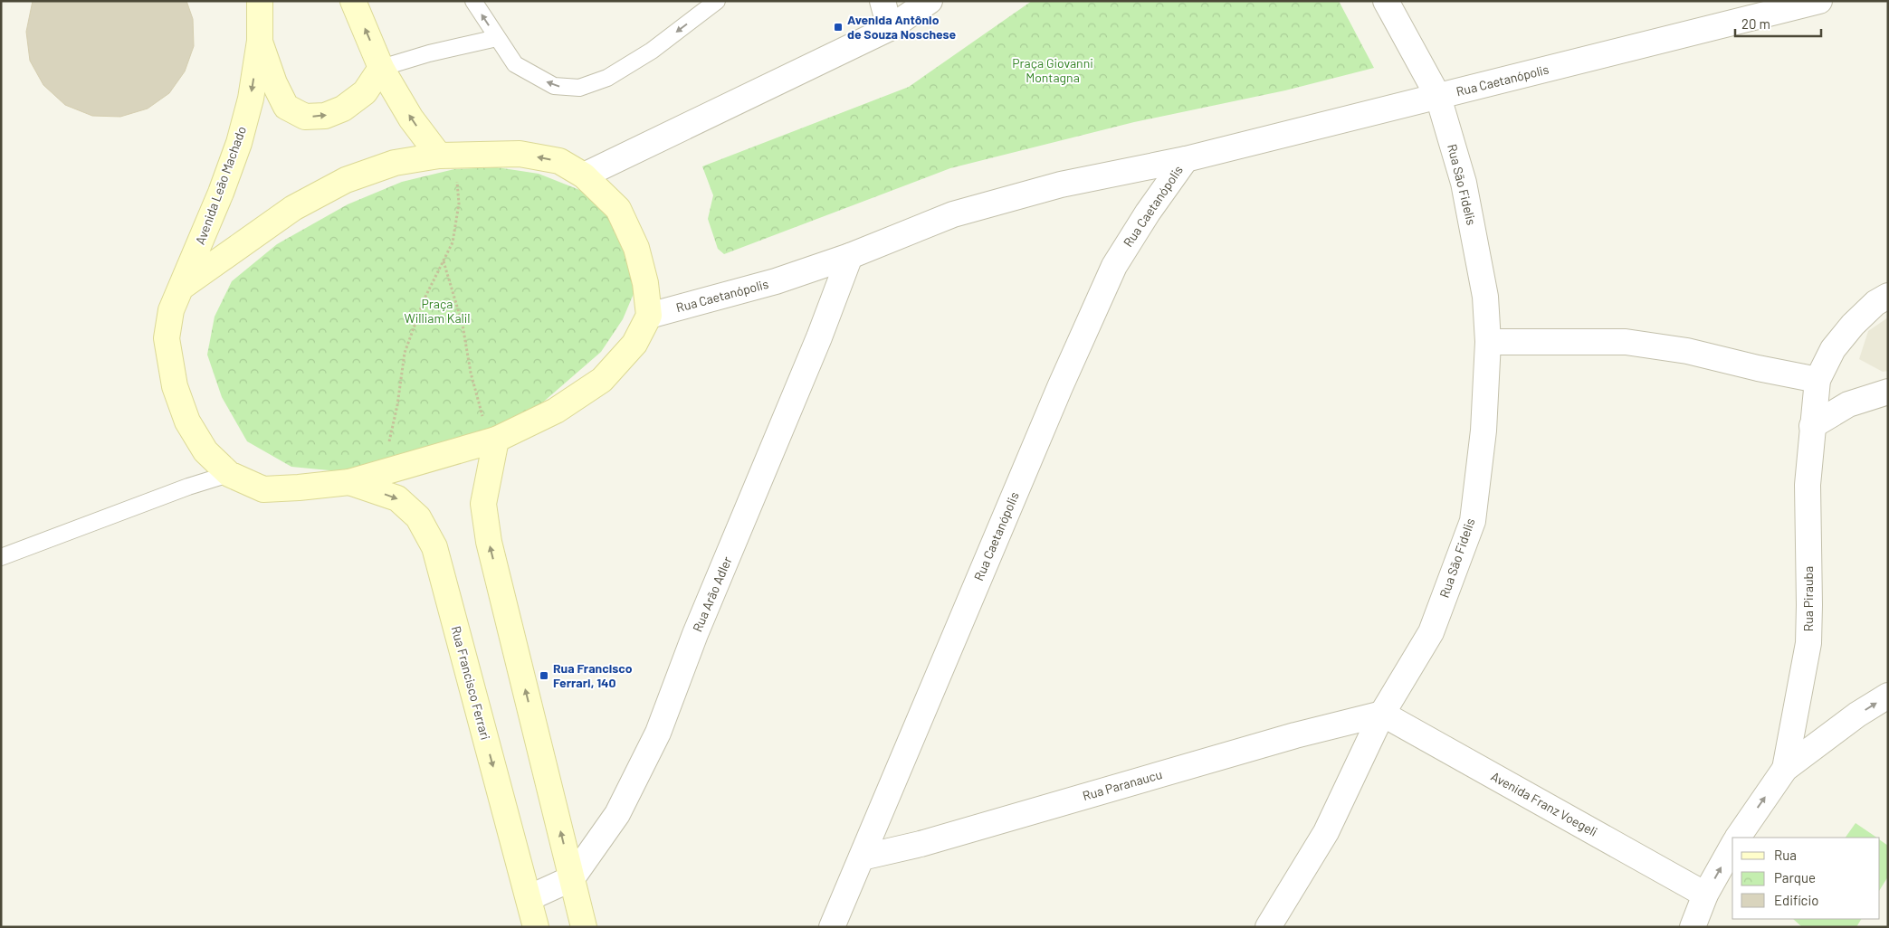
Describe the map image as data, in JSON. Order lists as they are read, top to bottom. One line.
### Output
{"streets":{"main road":["Avenida Leão Machado","Rua Francisco Ferrari"],"street":["Rua Caetanópolis","Rua São Fidelis","Rua Arão Adler","Rua Pirauba","Rua Paranaucu","Avenida Franz Voegeli"]},"crossings":[["Rua Caetanópolis","Rua São Fidelis"],["Rua Caetanópolis","Rua Arão Adler"],["Rua Caetanópolis","Rua Paranaucu"],["Rua São Fidelis","Rua Paranaucu"],["Rua São Fidelis","Avenida Franz Voegeli"],["Rua Arão Adler","Rua Francisco Ferrari"],["Rua Paranaucu","Avenida Franz Voegeli"]],"one_way":["Avenida Leão Machado"],"parks":["Praça Giovanni Montagna","Praça William Kalil"],"places":{"transit":["Avenida Antônio de Souza Noschese","Rua Francisco Ferrari, 140"]},"legend":["Rua","Parque","Edifício"],"scale_bar":"20 m"}
